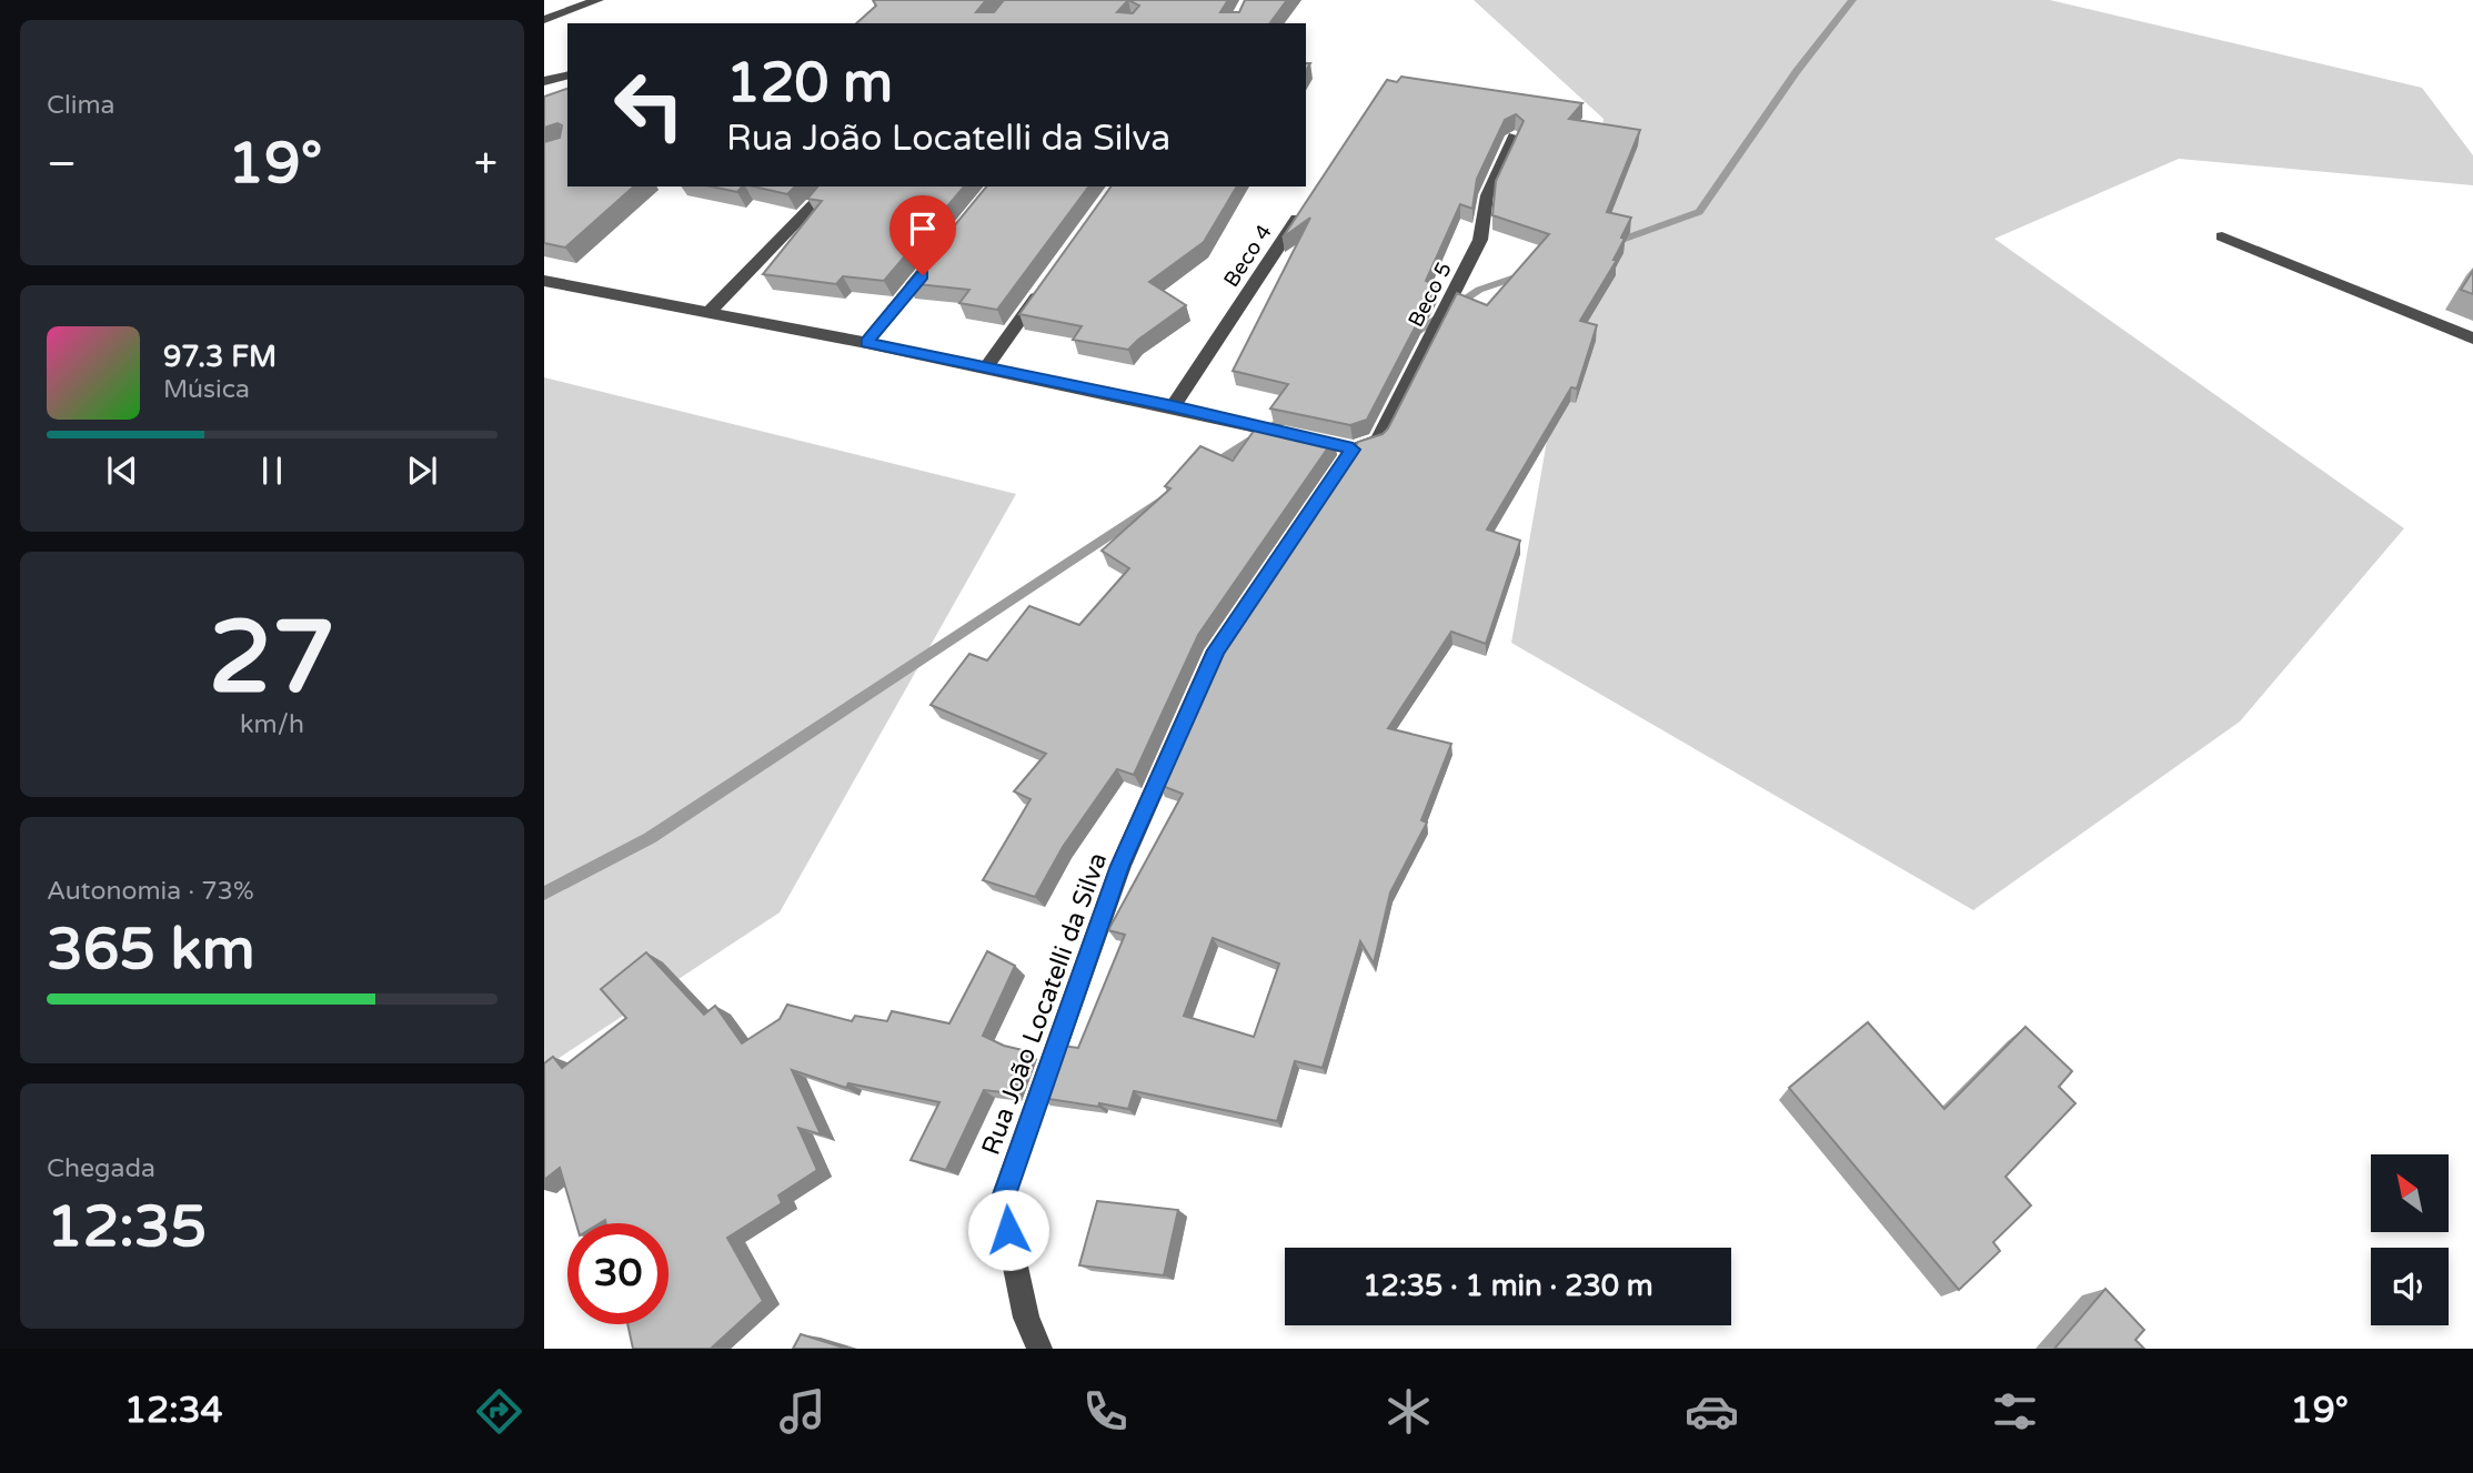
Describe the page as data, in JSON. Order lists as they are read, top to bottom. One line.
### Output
{"streets":{"street":["Beco 4","Beco 5","Rua João Locatelli da Silva"]},"crossings":[["Beco 5","Rua João Locatelli da Silva"]],"north":"top left","page":{"tile":["Clima",["27","km/h"],["Autonomia · 73%","365 km"],["Chegada","12:35"]],"turn":["120 m","Rua João Locatelli da Silva"],"heat":["−","19°","+"],"song":["97.3 FM","Música"],"limit":"30","trip":"12:35 · 1 min · 230 m","tabs":["12:34","19°"]}}
